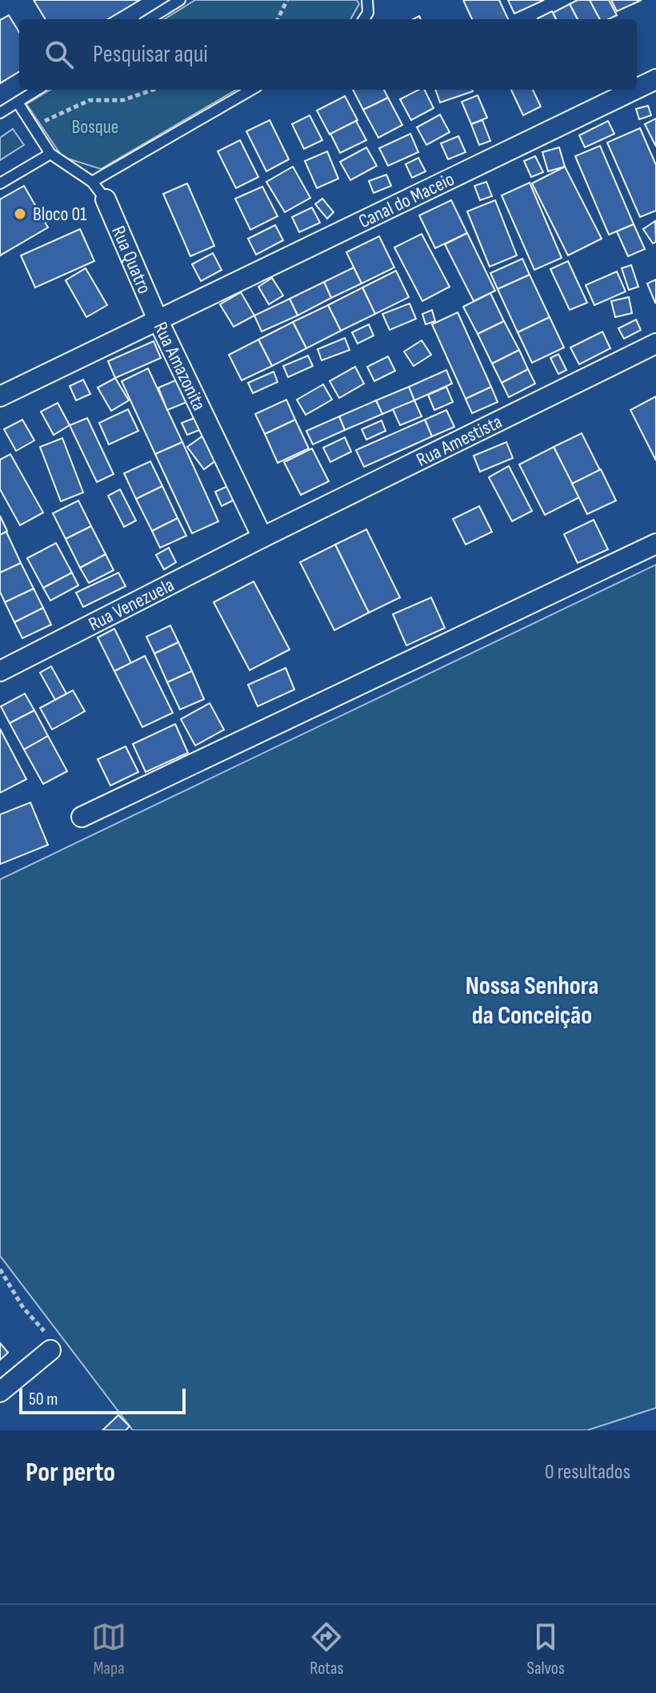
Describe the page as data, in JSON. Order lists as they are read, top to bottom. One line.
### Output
{"streets":{"street":["Canal do Maceio","Rua Quatro","Rua Amazonita","Rua Amestista","Rua Venezuela"]},"crossings":[["Canal do Maceio","Rua Quatro"],["Canal do Maceio","Rua Amazonita"],["Rua Quatro","Rua Amazonita"],["Rua Amazonita","Rua Amestista"],["Rua Amazonita","Rua Venezuela"],["Rua Amestista","Rua Venezuela"]],"districts":["Nossa Senhora da Conceição"],"parks":["Bosque"],"places":["Bloco 01"],"scale_bar":"50 m","page":{"search":"Pesquisar aqui","scale":"50 m","heading":["Por perto","0 resultados"],"nav":["Mapa","Rotas","Salvos"]}}
